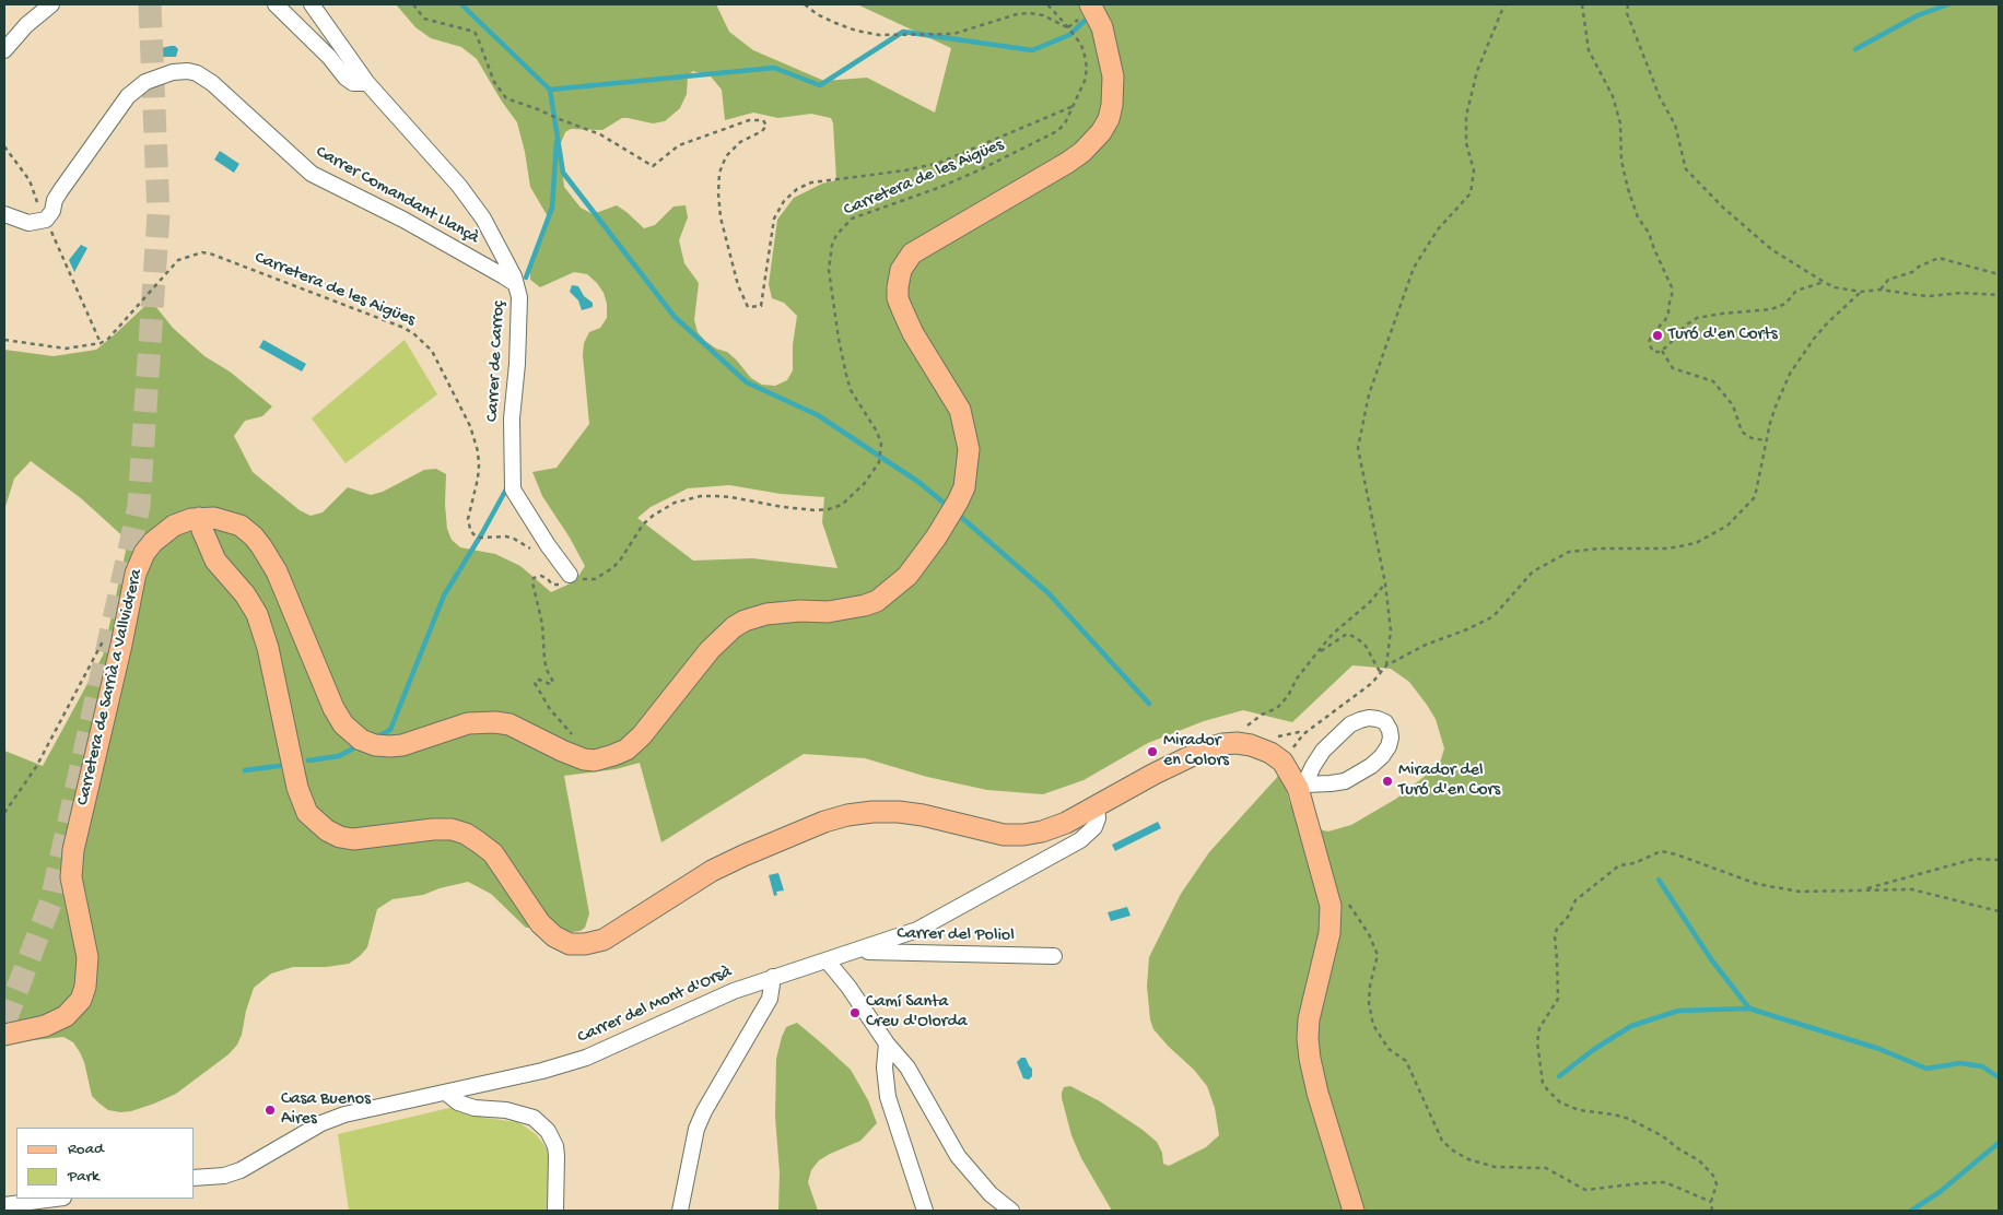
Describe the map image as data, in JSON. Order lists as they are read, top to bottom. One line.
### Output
{"streets":{"main road":["Carretera de Sarrià a Vallvidrera"],"street":["Carrer Comandant Llançà","Carrer de Carroç","Carrer del Poliol","Carrer del Mont d'Orsà"],"path":["Carretera de les Aigües"]},"crossings":[["Carretera de les Aigües","Carrer de Carroç"],["Carrer Comandant Llançà","Carrer de Carroç"],["Carrer del Poliol","Carrer del Mont d'Orsà"]],"places":["Turó d'en Corts","Mirador en Colors","Mirador del Turó d'en Cors","Camí Santa Creu d'Olorda","Casa Buenos Aires"],"legend":["Road","Park"]}
